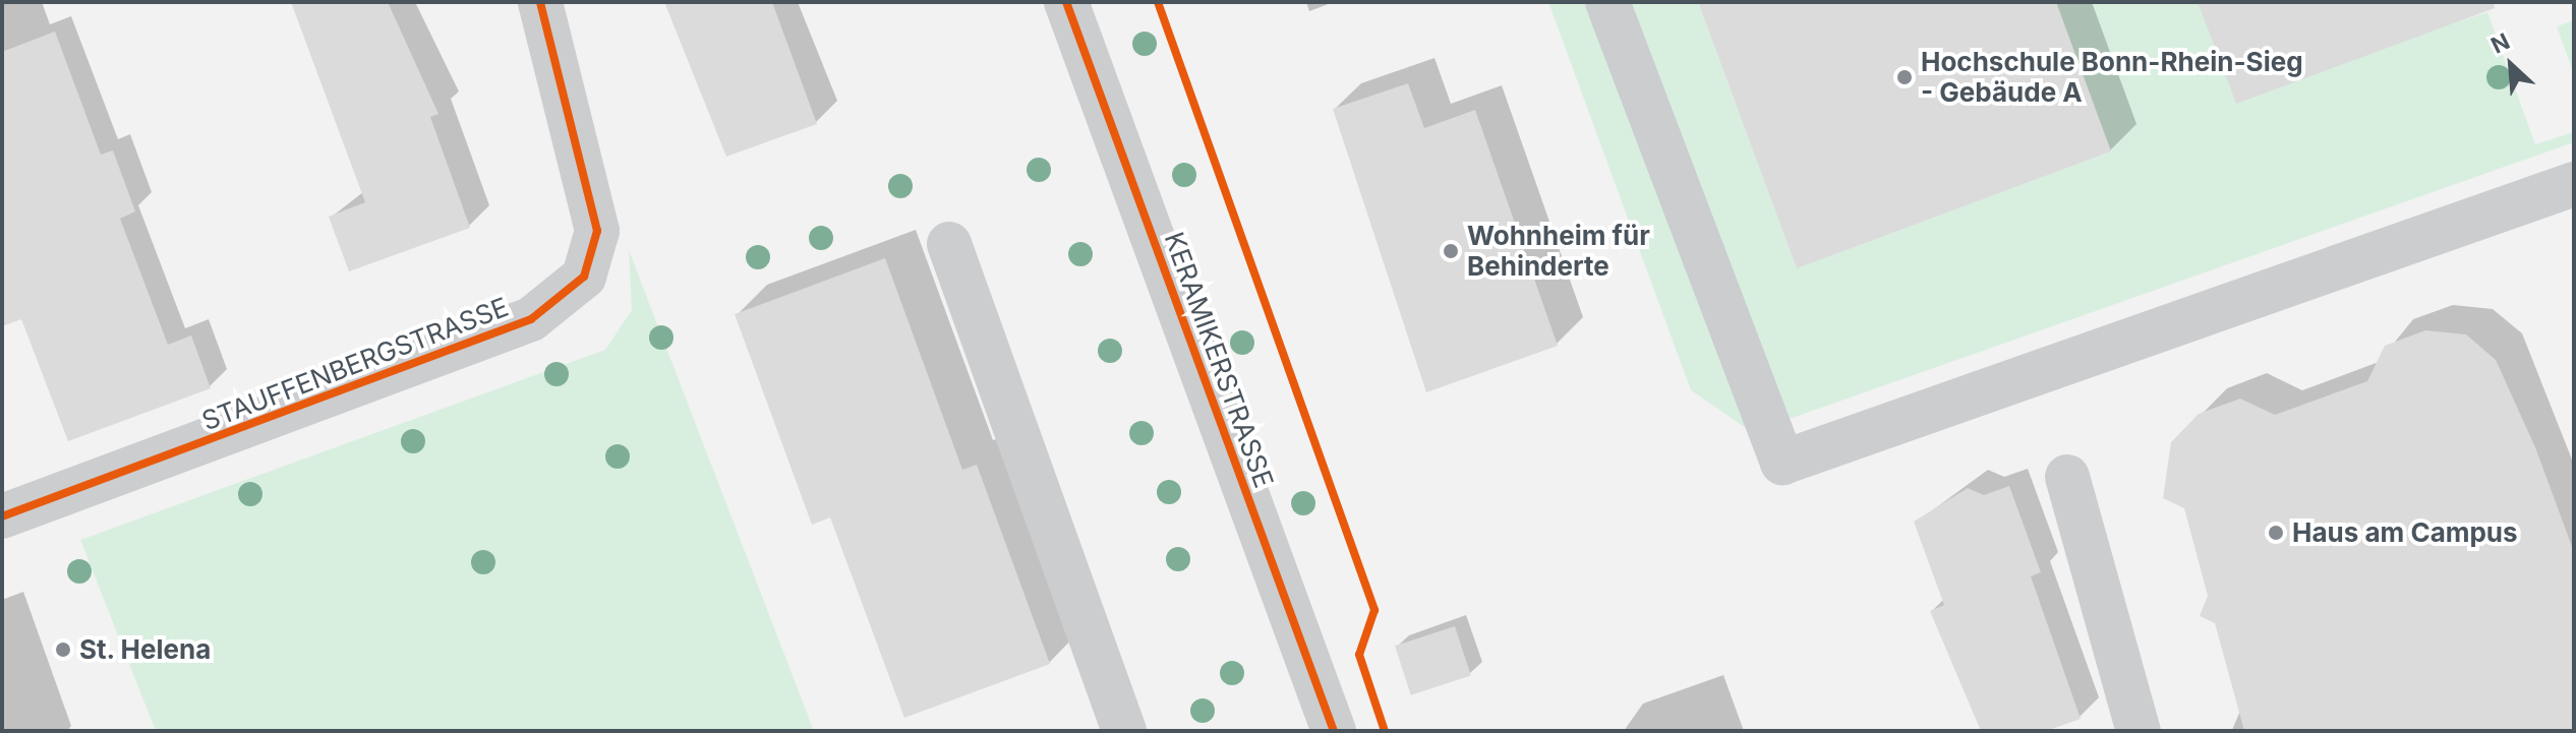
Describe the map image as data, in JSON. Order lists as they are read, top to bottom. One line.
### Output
{"streets":{"street":["KERAMIKERSTRASSE","STAUFFENBERGSTRASSE"]},"places":["Hochschule Bonn-Rhein-Sieg - Gebäude A","Wohnheim für Behinderte","Haus am Campus","St. Helena"],"north":"top left"}
